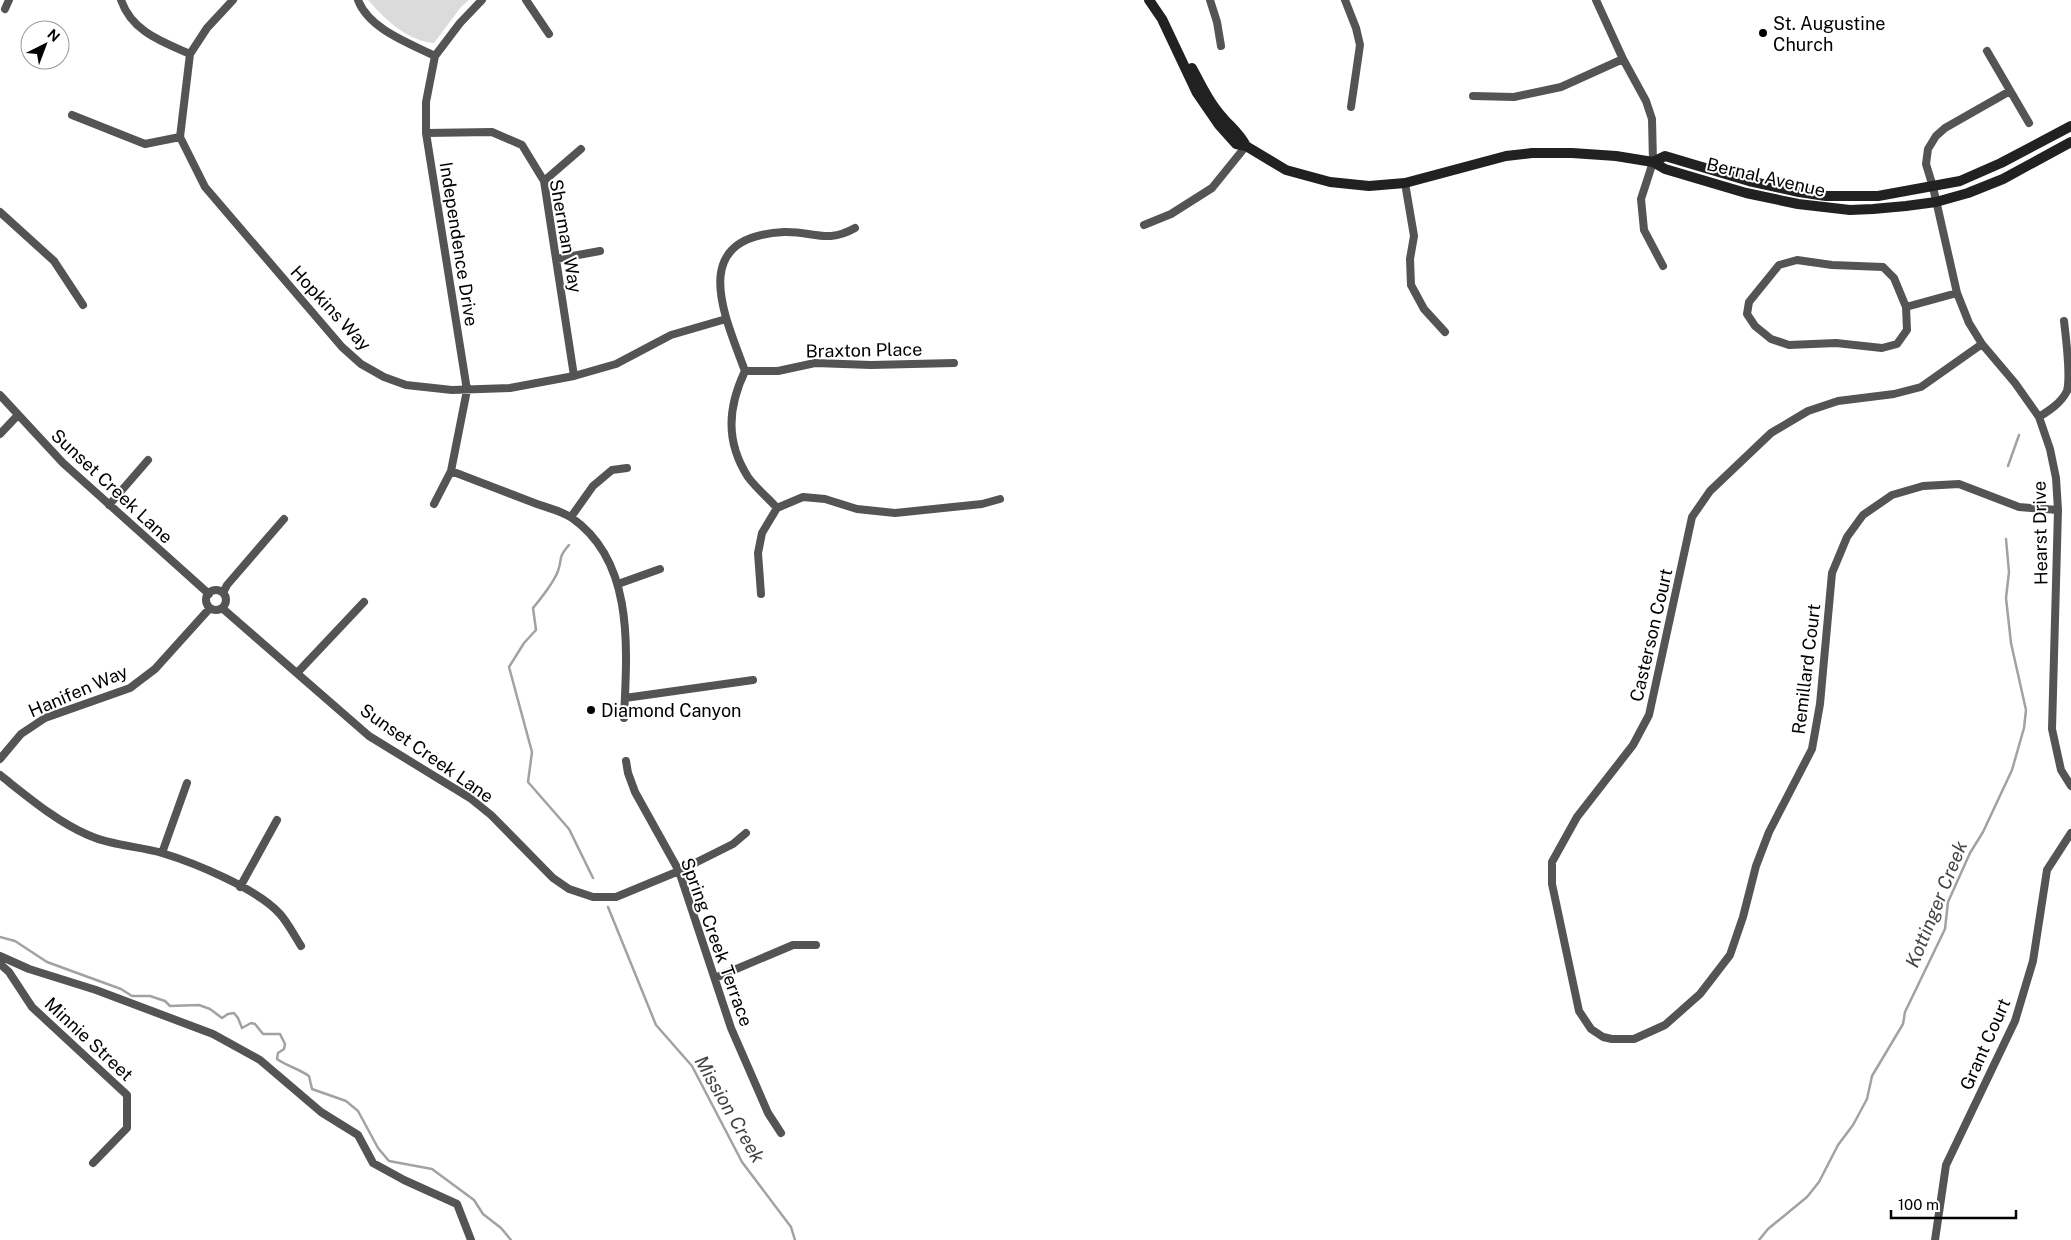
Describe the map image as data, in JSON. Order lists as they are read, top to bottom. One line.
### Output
{"streets":{"main road":["Bernal Avenue"],"street":["Sherman Way","Independence Drive","Hopkins Way","Braxton Place","Sunset Creek Lane","Hearst Drive","Casterson Court","Remillard Court","Hanifen Way","Spring Creek Terrace","Minnie Street","Grant Court"]},"crossings":[["Bernal Avenue","Hearst Drive"],["Sherman Way","Independence Drive"],["Sherman Way","Hopkins Way"],["Independence Drive","Hopkins Way"],["Sunset Creek Lane","Hanifen Way"],["Sunset Creek Lane","Spring Creek Terrace"],["Hearst Drive","Casterson Court"],["Hearst Drive","Remillard Court"],["Casterson Court","Remillard Court"]],"water":["Kottinger Creek","Mission Creek"],"places":["St. Augustine Church","Diamond Canyon"],"scale_bar":"100 m","north":"top right"}
